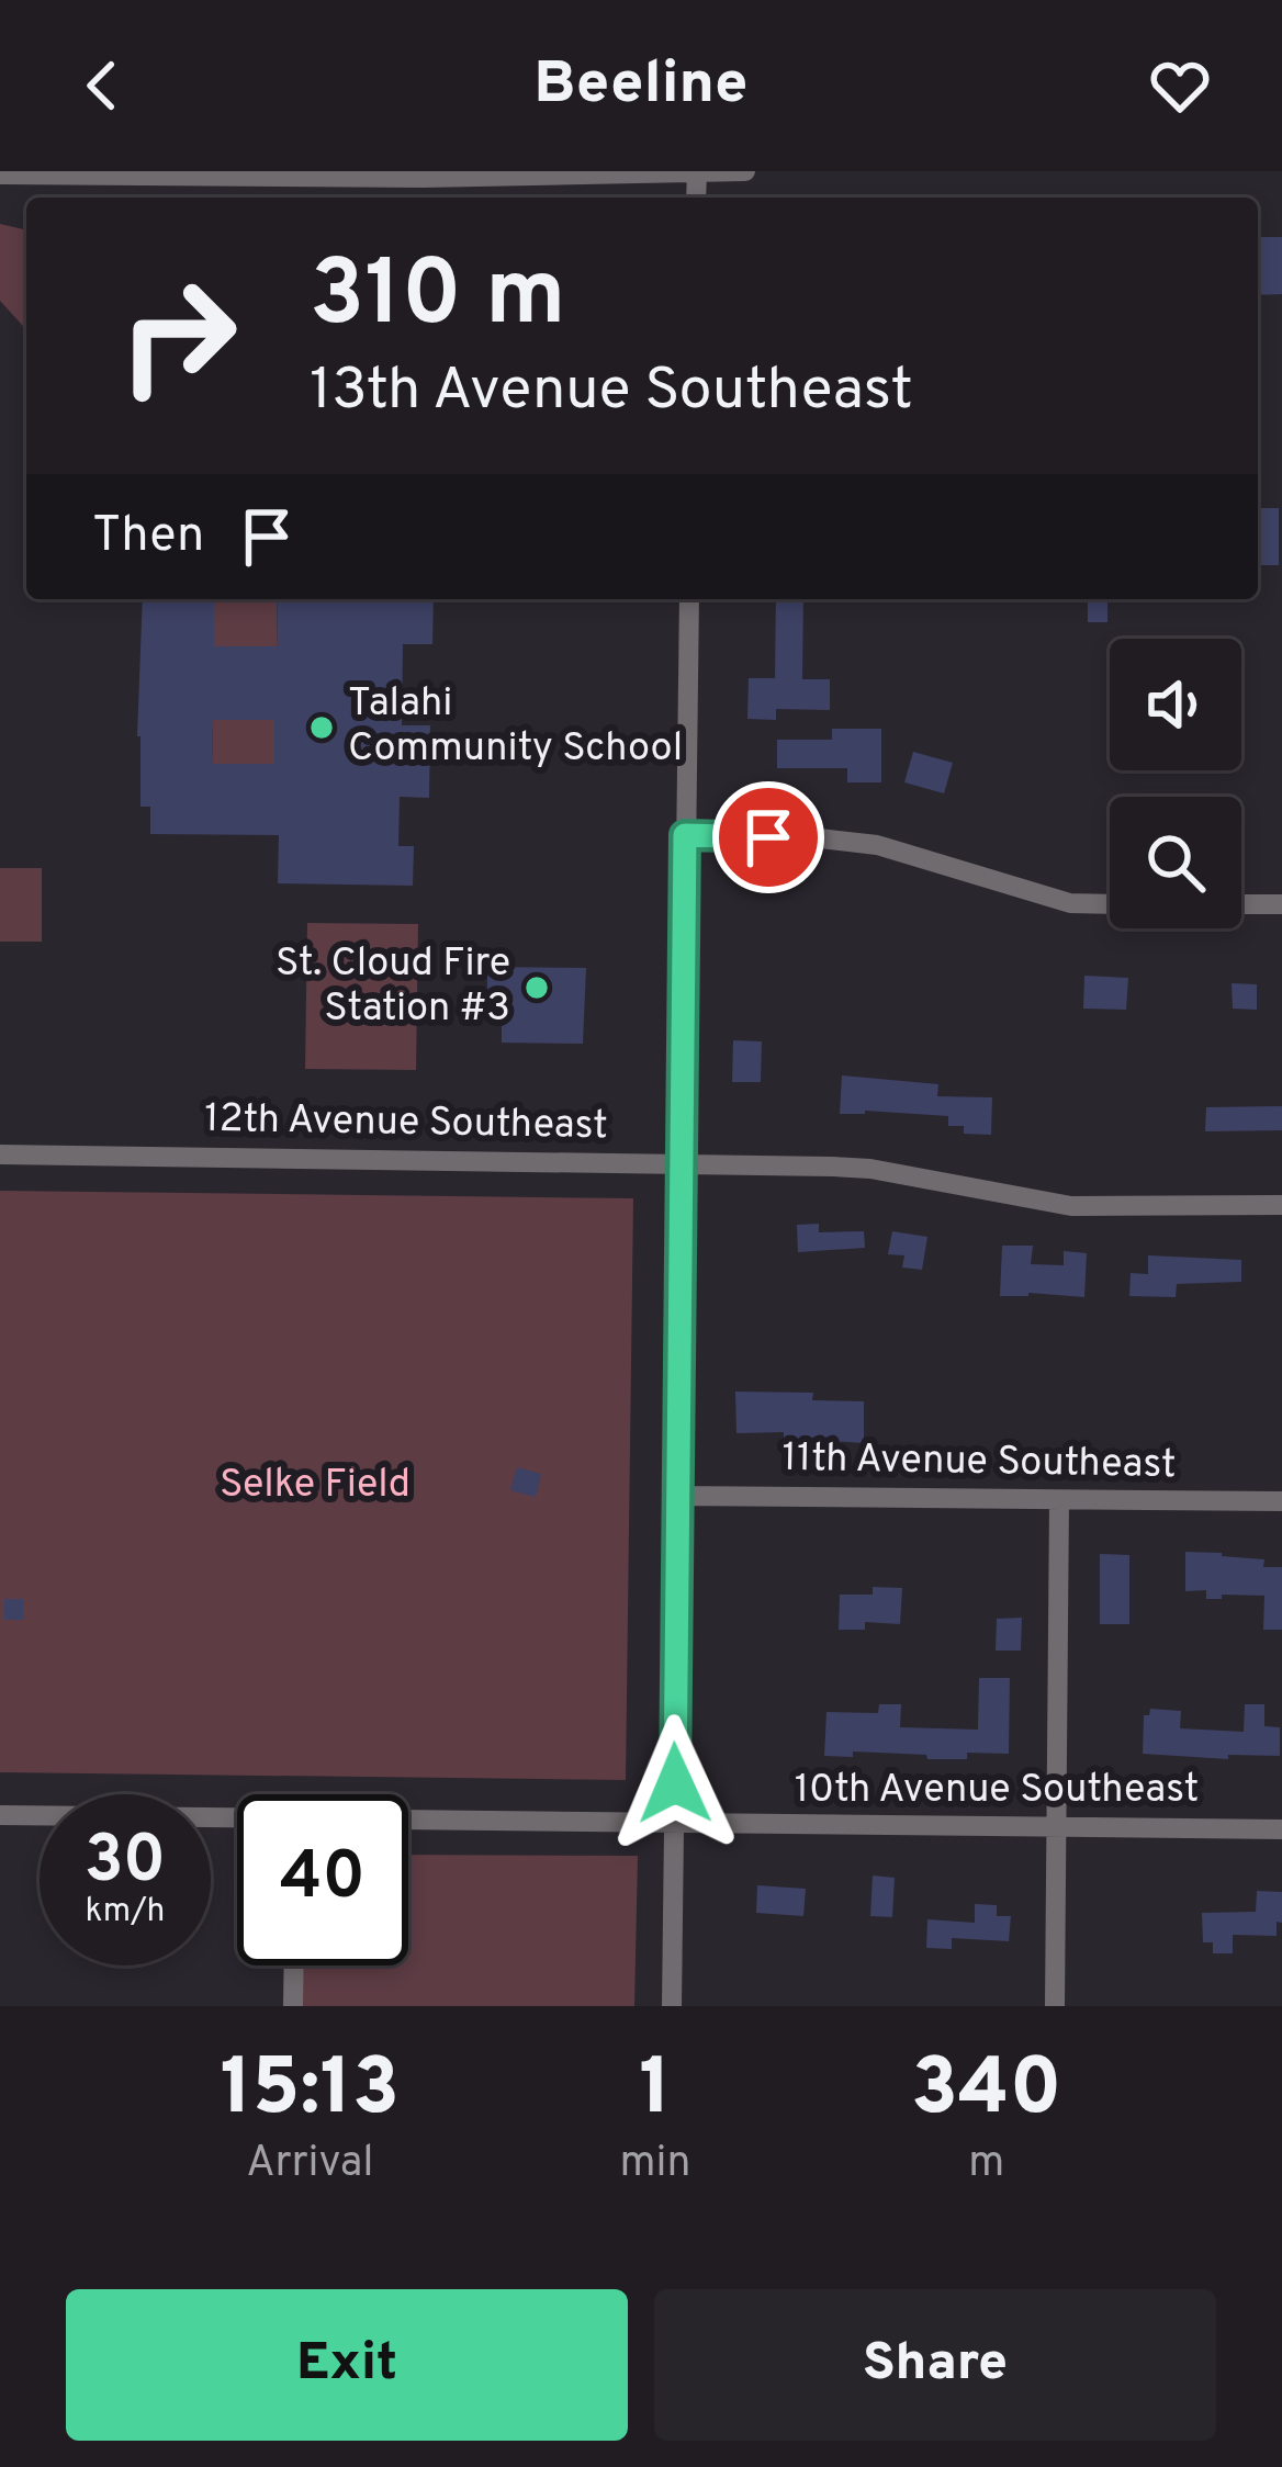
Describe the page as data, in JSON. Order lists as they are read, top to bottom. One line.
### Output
{"streets":{"street":["12th Avenue Southeast","11th Avenue Southeast","10th Avenue Southeast"]},"parks":["Selke Field"],"places":["Talahi Community School","St. Cloud Fire Station #3"],"page":{"header":"Beeline","turn":["310 m","13th Avenue Southeast"],"then":"Then","speed":"30 km/h","limit":"40","eta":["15:13","Arrival","1","min","340","m"],"buttons":["Exit","Share"]}}
